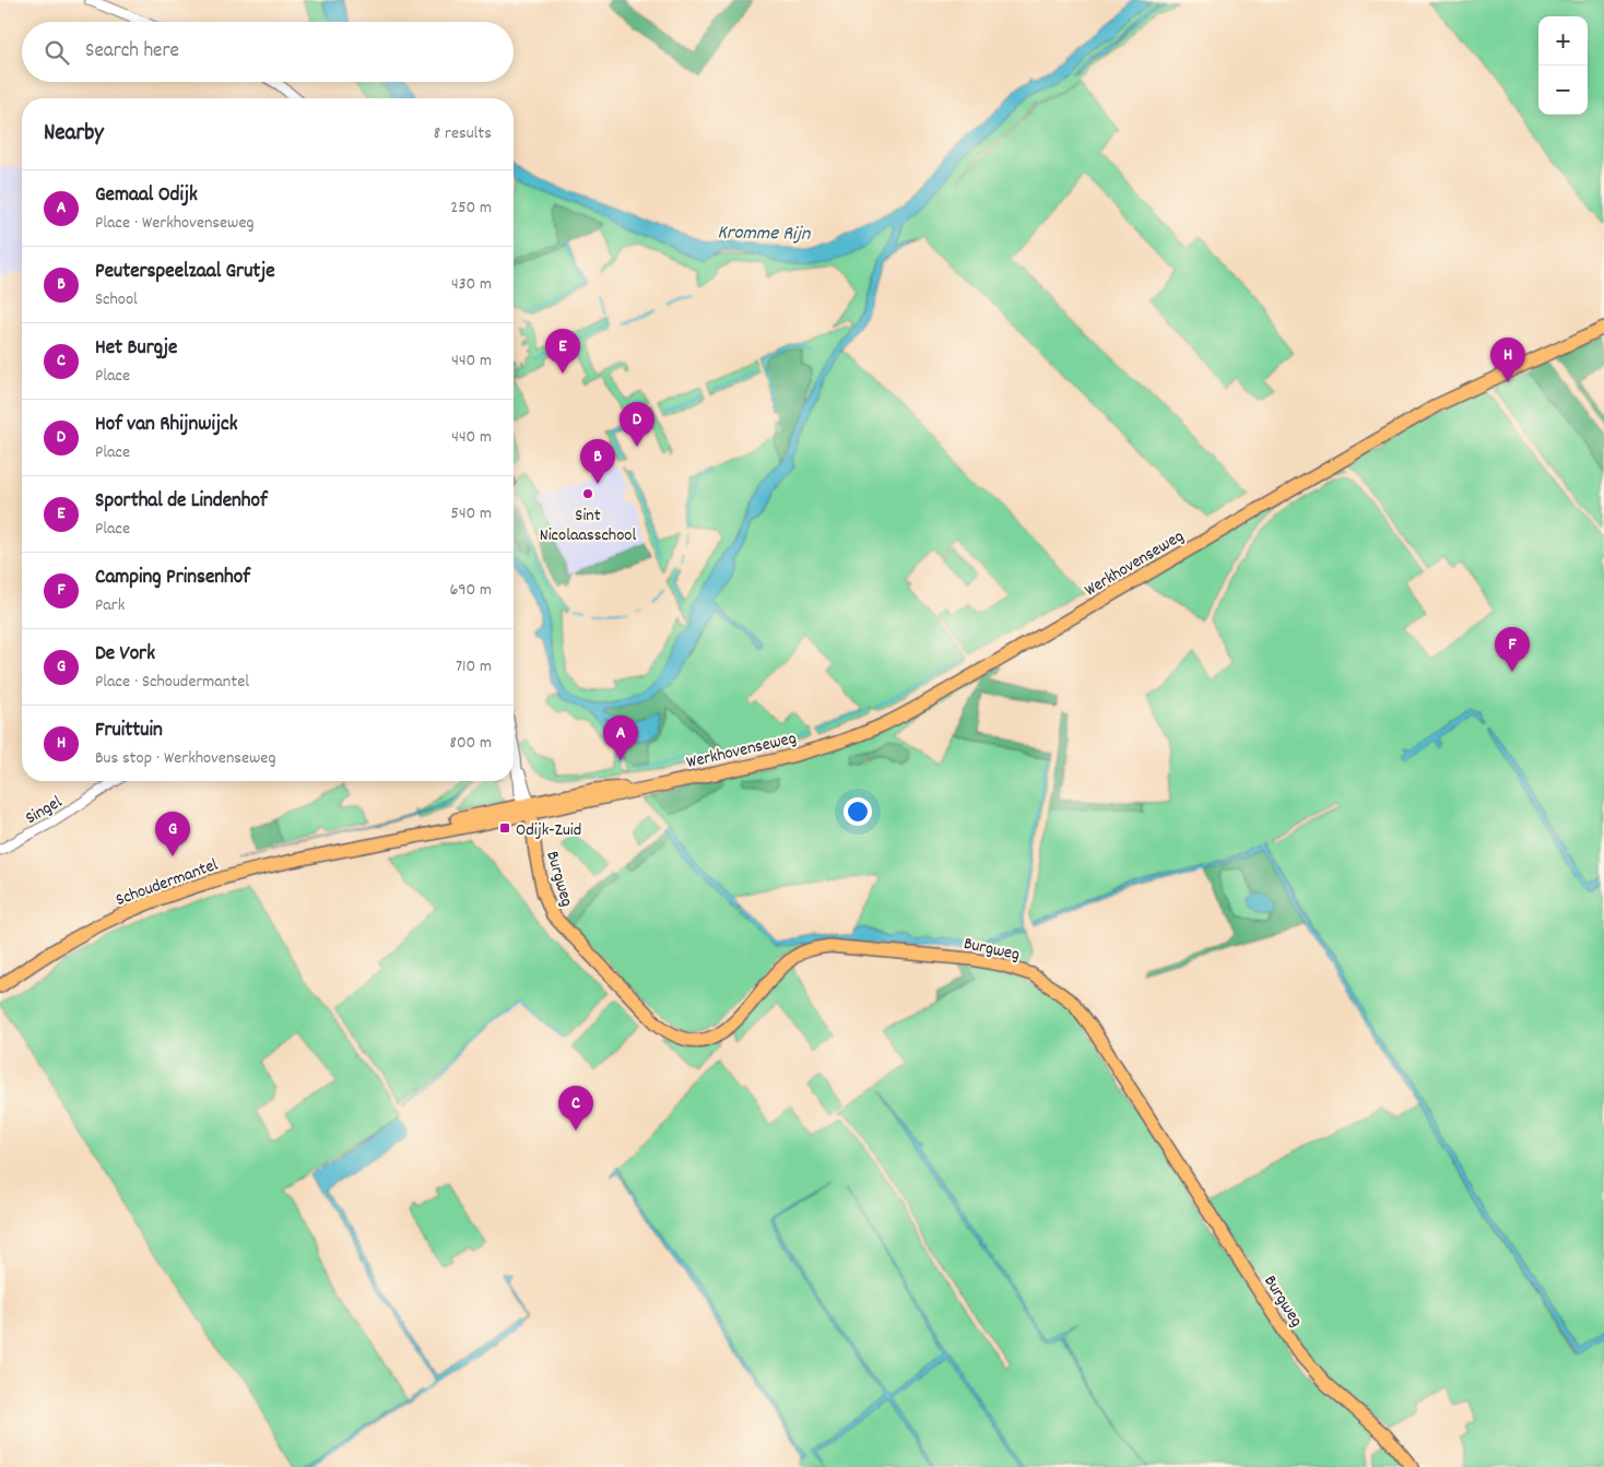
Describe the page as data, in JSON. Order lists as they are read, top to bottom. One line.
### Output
{"streets":{"main road":["Werkhovenseweg","Burgweg","Schoudermantel"],"street":["Singel"]},"crossings":[["Werkhovenseweg","Burgweg"],["Werkhovenseweg","Schoudermantel"],["Burgweg","Schoudermantel"]],"water":["Kromme Rijn"],"places":{"other":["Sint Nicolaasschool"],"transit":["Odijk-Zuid"]},"page":{"map_buttons":["+","−"],"search":"Search here","heading":["Nearby","8 results"],"list":[{"mark":"A","name":"Gemaal Odijk","note":"Place · Werkhovenseweg","value":"250 m"},{"mark":"B","name":"Peuterspeelzaal Grutje","note":"School","value":"430 m"},{"mark":"C","name":"Het Burgje","note":"Place","value":"440 m"},{"mark":"D","name":"Hof van Rhijnwijck","note":"Place","value":"440 m"},{"mark":"E","name":"Sporthal de Lindenhof","note":"Place","value":"540 m"},{"mark":"F","name":"Camping Prinsenhof","note":"Park","value":"690 m"},{"mark":"G","name":"De Vork","note":"Place · Schoudermantel","value":"710 m"},{"mark":"H","name":"Fruittuin","note":"Bus stop · Werkhovenseweg","value":"800 m"}],"pins":["E","H","D","B","F","A","G","C"]}}
